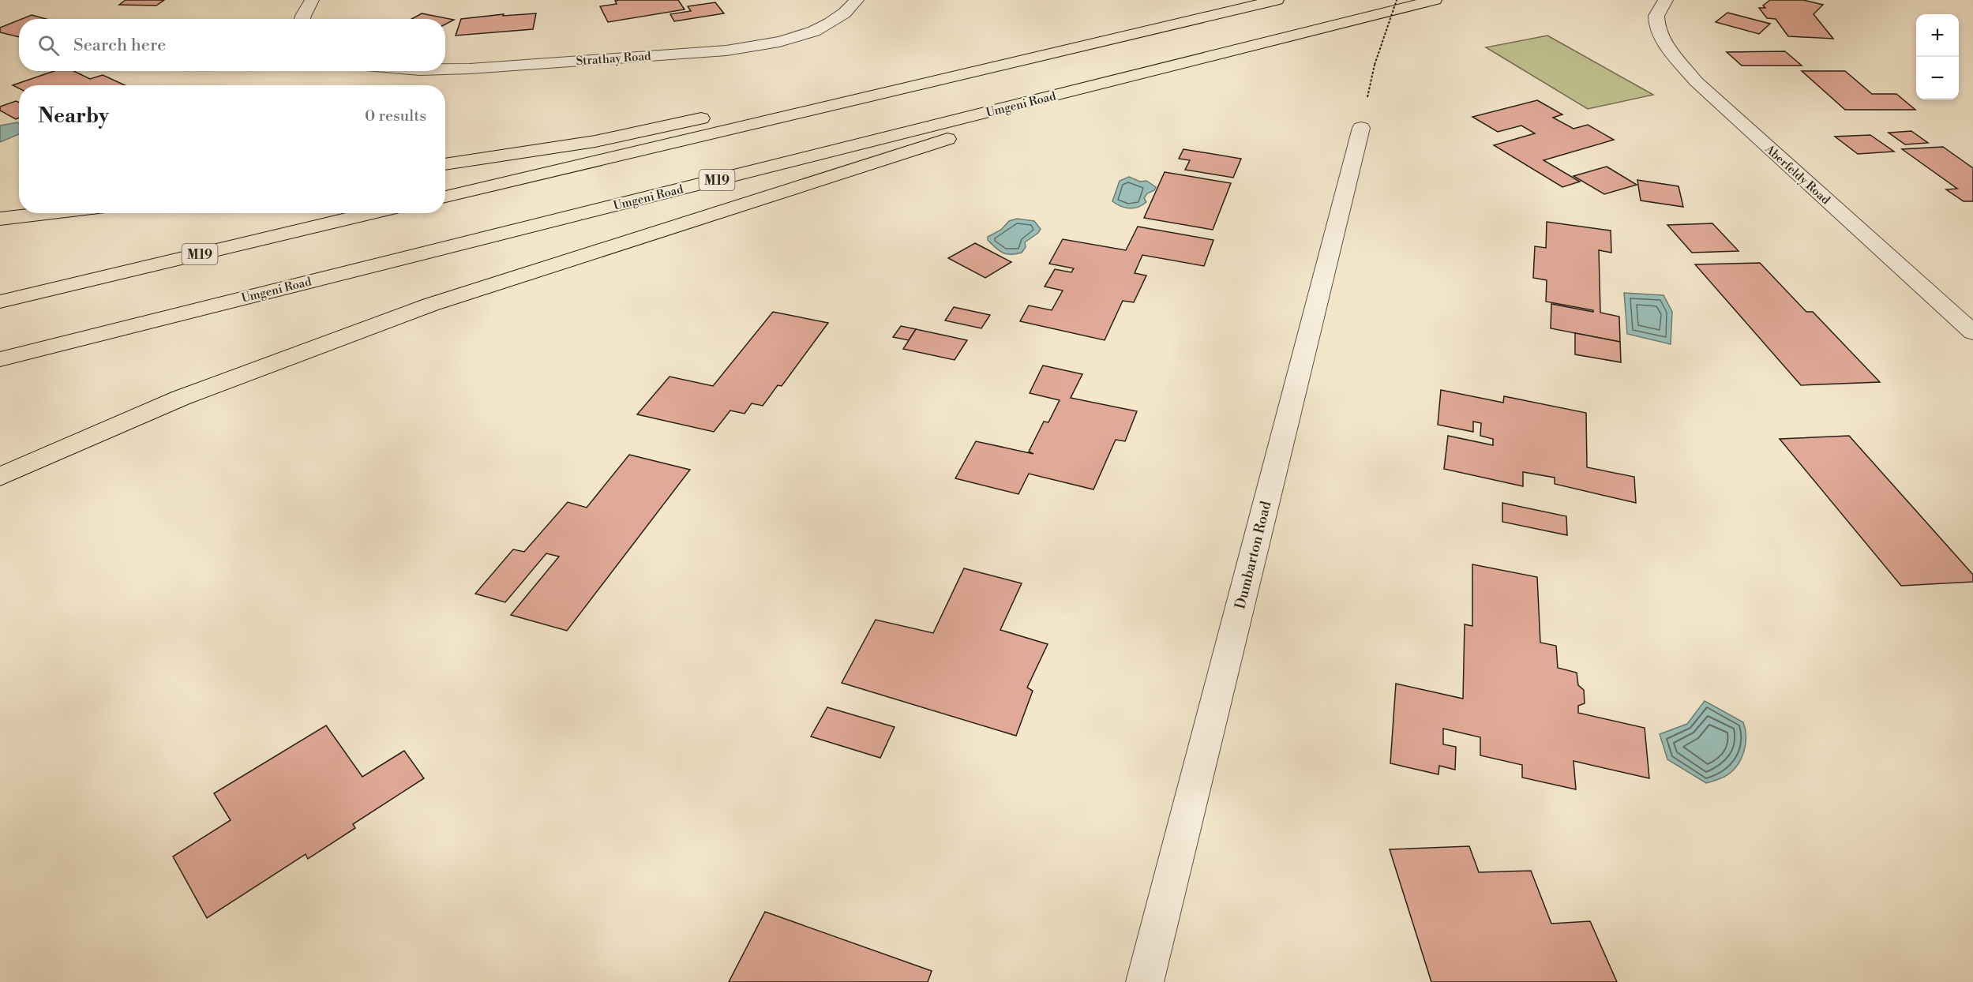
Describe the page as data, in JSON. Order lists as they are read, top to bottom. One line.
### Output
{"streets":{"highway":["Umgeni Road","M19"],"street":["Strathay Road","Aberfeldy Road","Dumbarton Road"]},"page":{"map_buttons":["+","−"],"search":"Search here","heading":["Nearby","0 results"]}}
